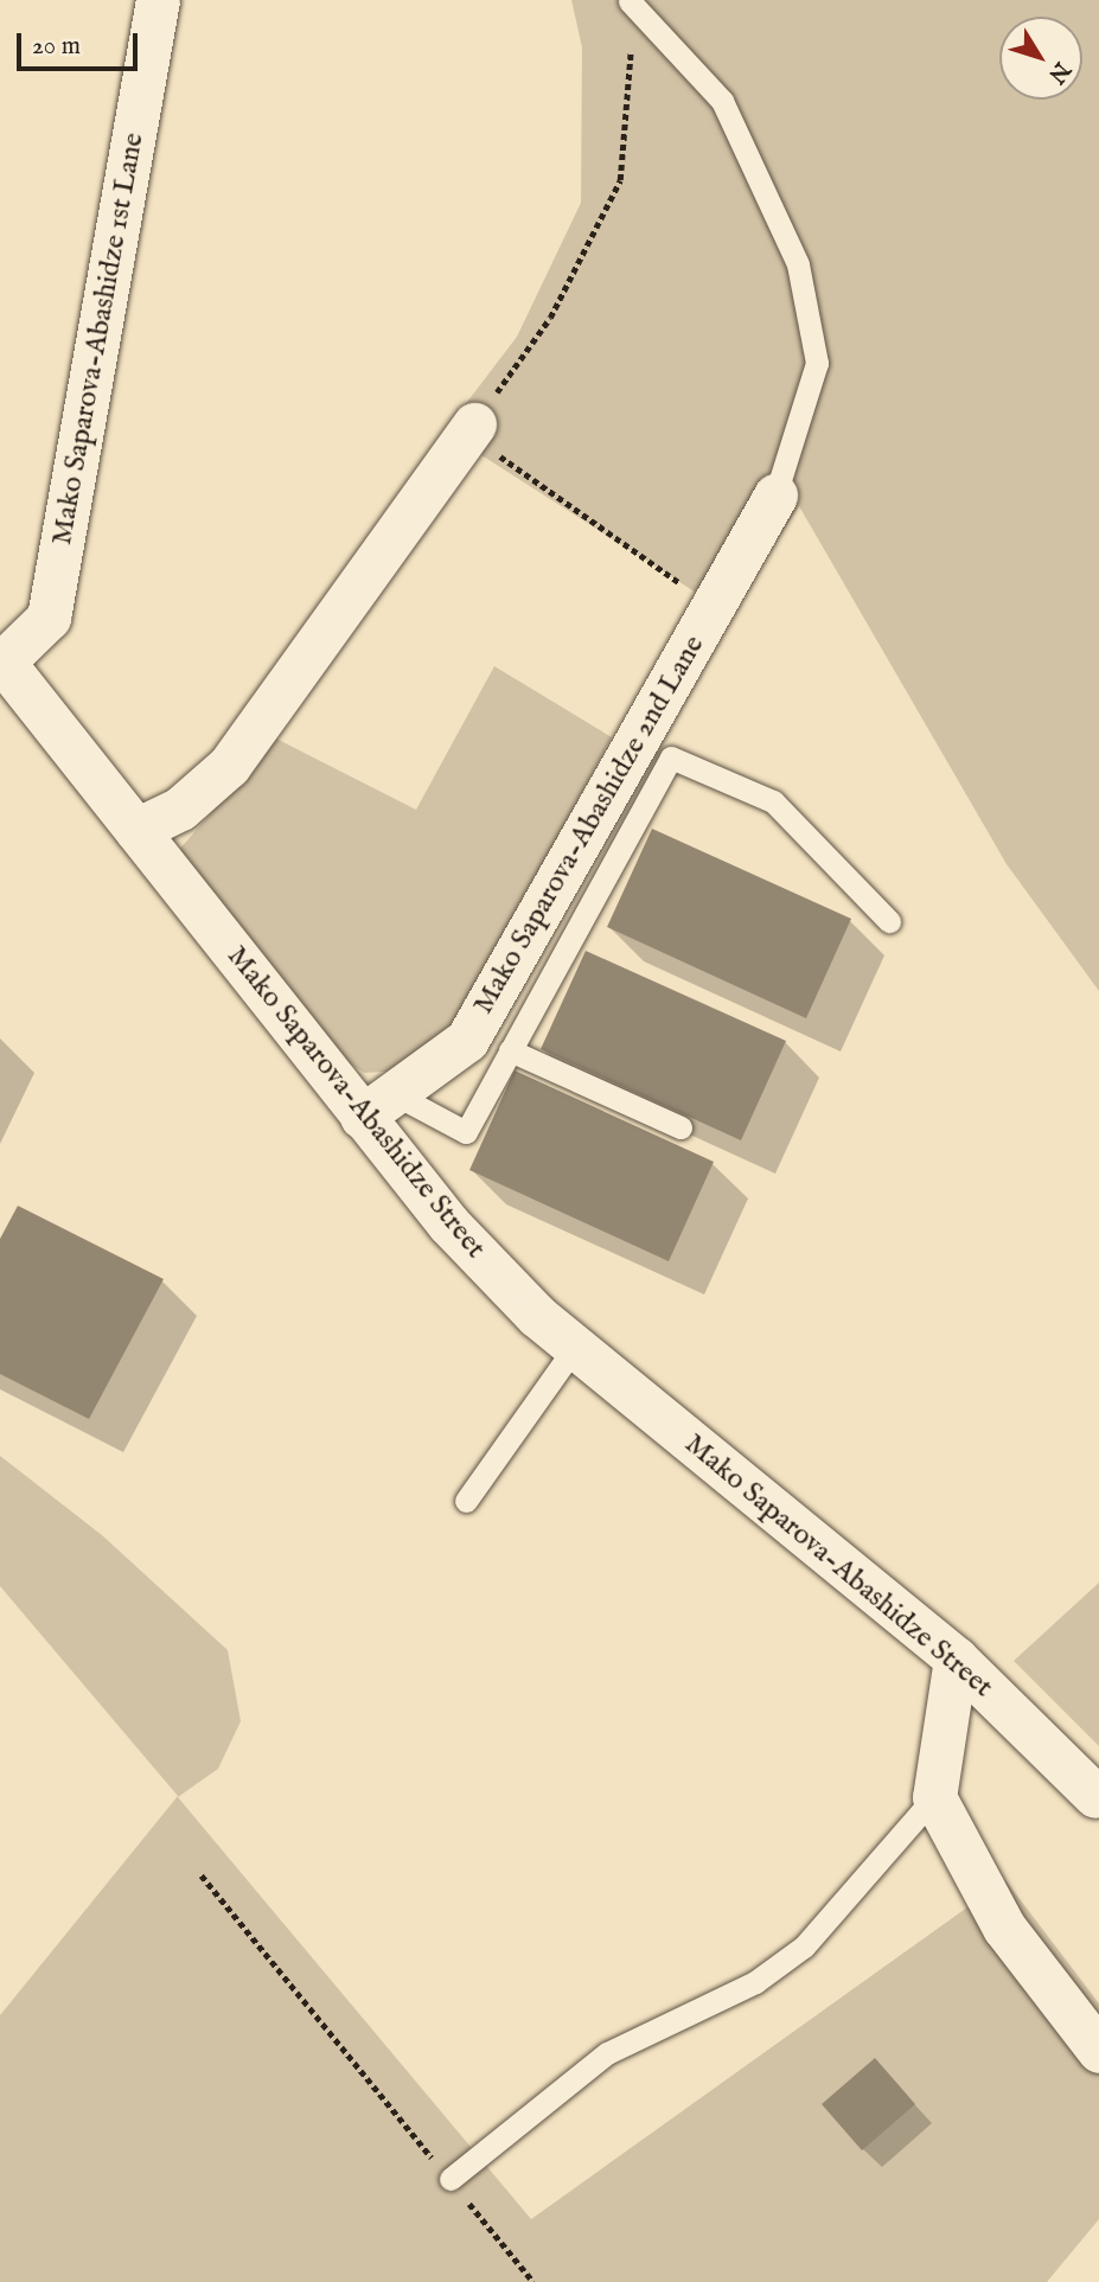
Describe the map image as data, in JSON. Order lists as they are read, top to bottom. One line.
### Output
{"streets":{"street":["Mako Saparova-Abashidze 1st Lane","Mako Saparova-Abashidze 2nd Lane","Mako Saparova-Abashidze Street"]},"crossings":[["Mako Saparova-Abashidze 1st Lane","Mako Saparova-Abashidze Street"],["Mako Saparova-Abashidze 2nd Lane","Mako Saparova-Abashidze Street"]],"scale_bar":"20 m","north":"bottom right"}
